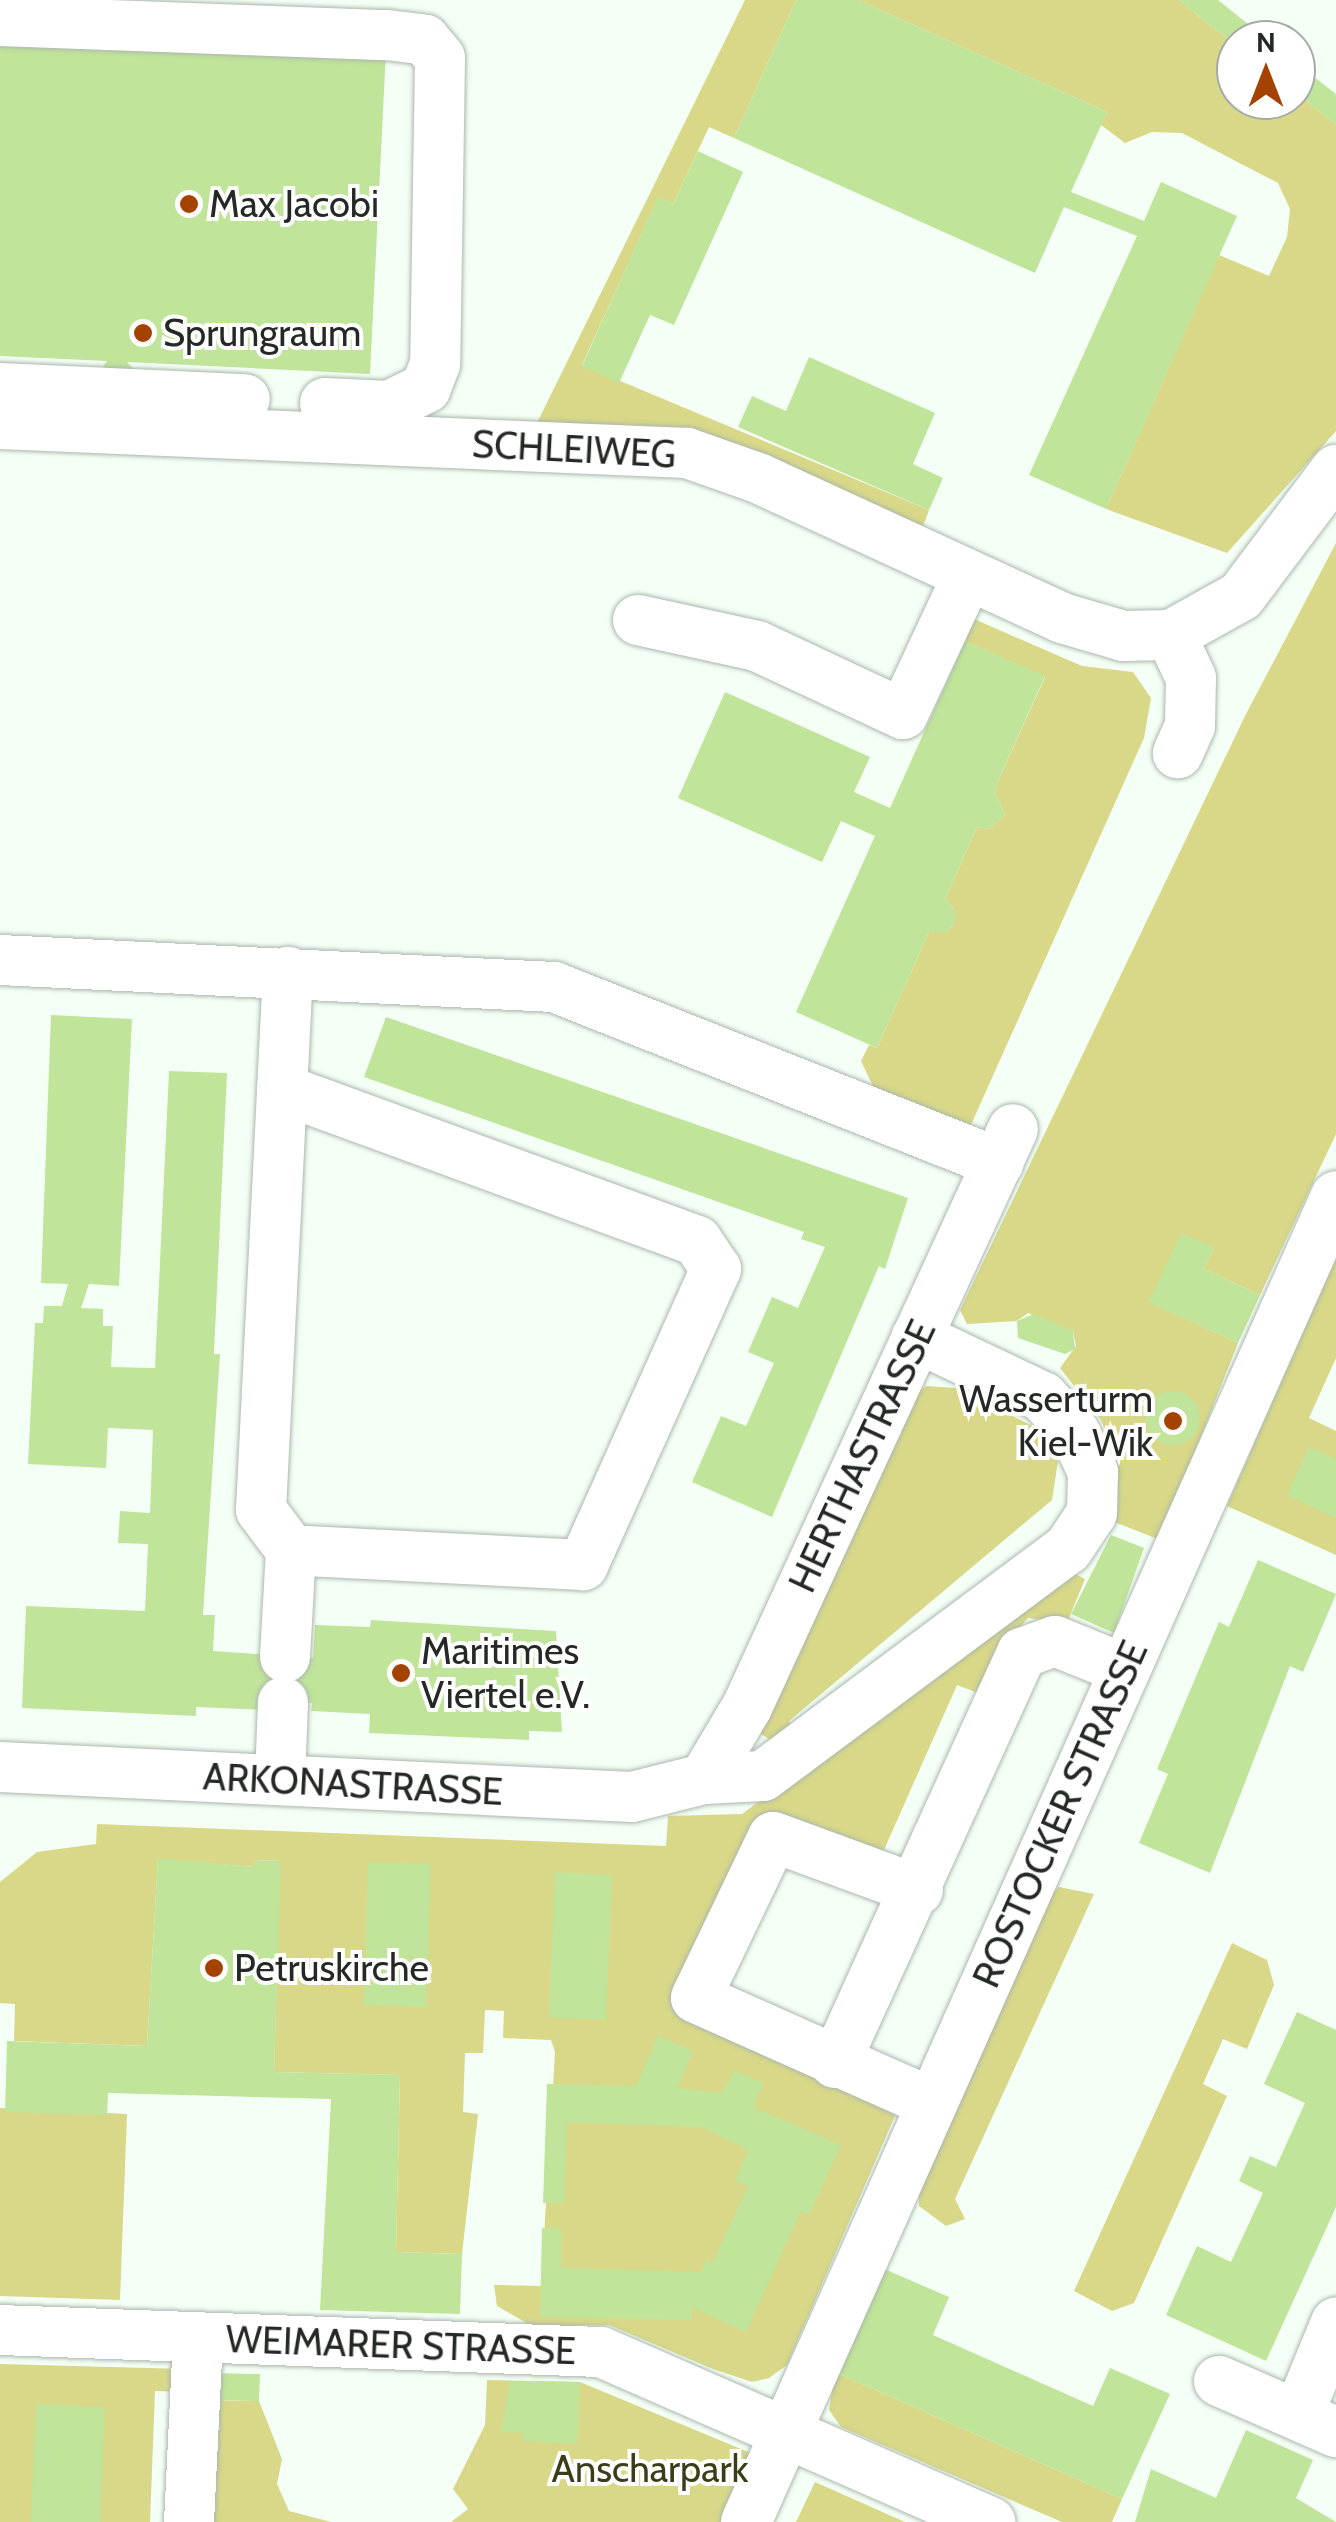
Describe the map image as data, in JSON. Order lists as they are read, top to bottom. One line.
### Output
{"streets":{"street":["SCHLEIWEG","HERTHASTRASSE","ARKONASTRASSE","ROSTOCKER STRASSE","WEIMARER STRASSE"]},"crossings":[["HERTHASTRASSE","ARKONASTRASSE"],["ROSTOCKER STRASSE","WEIMARER STRASSE"]],"parks":["Anscharpark"],"places":["Max Jacobi","Sprungraum","Wasserturm Kiel-Wik","Maritimes Viertel e.V.","Petruskirche"],"north":"top"}
